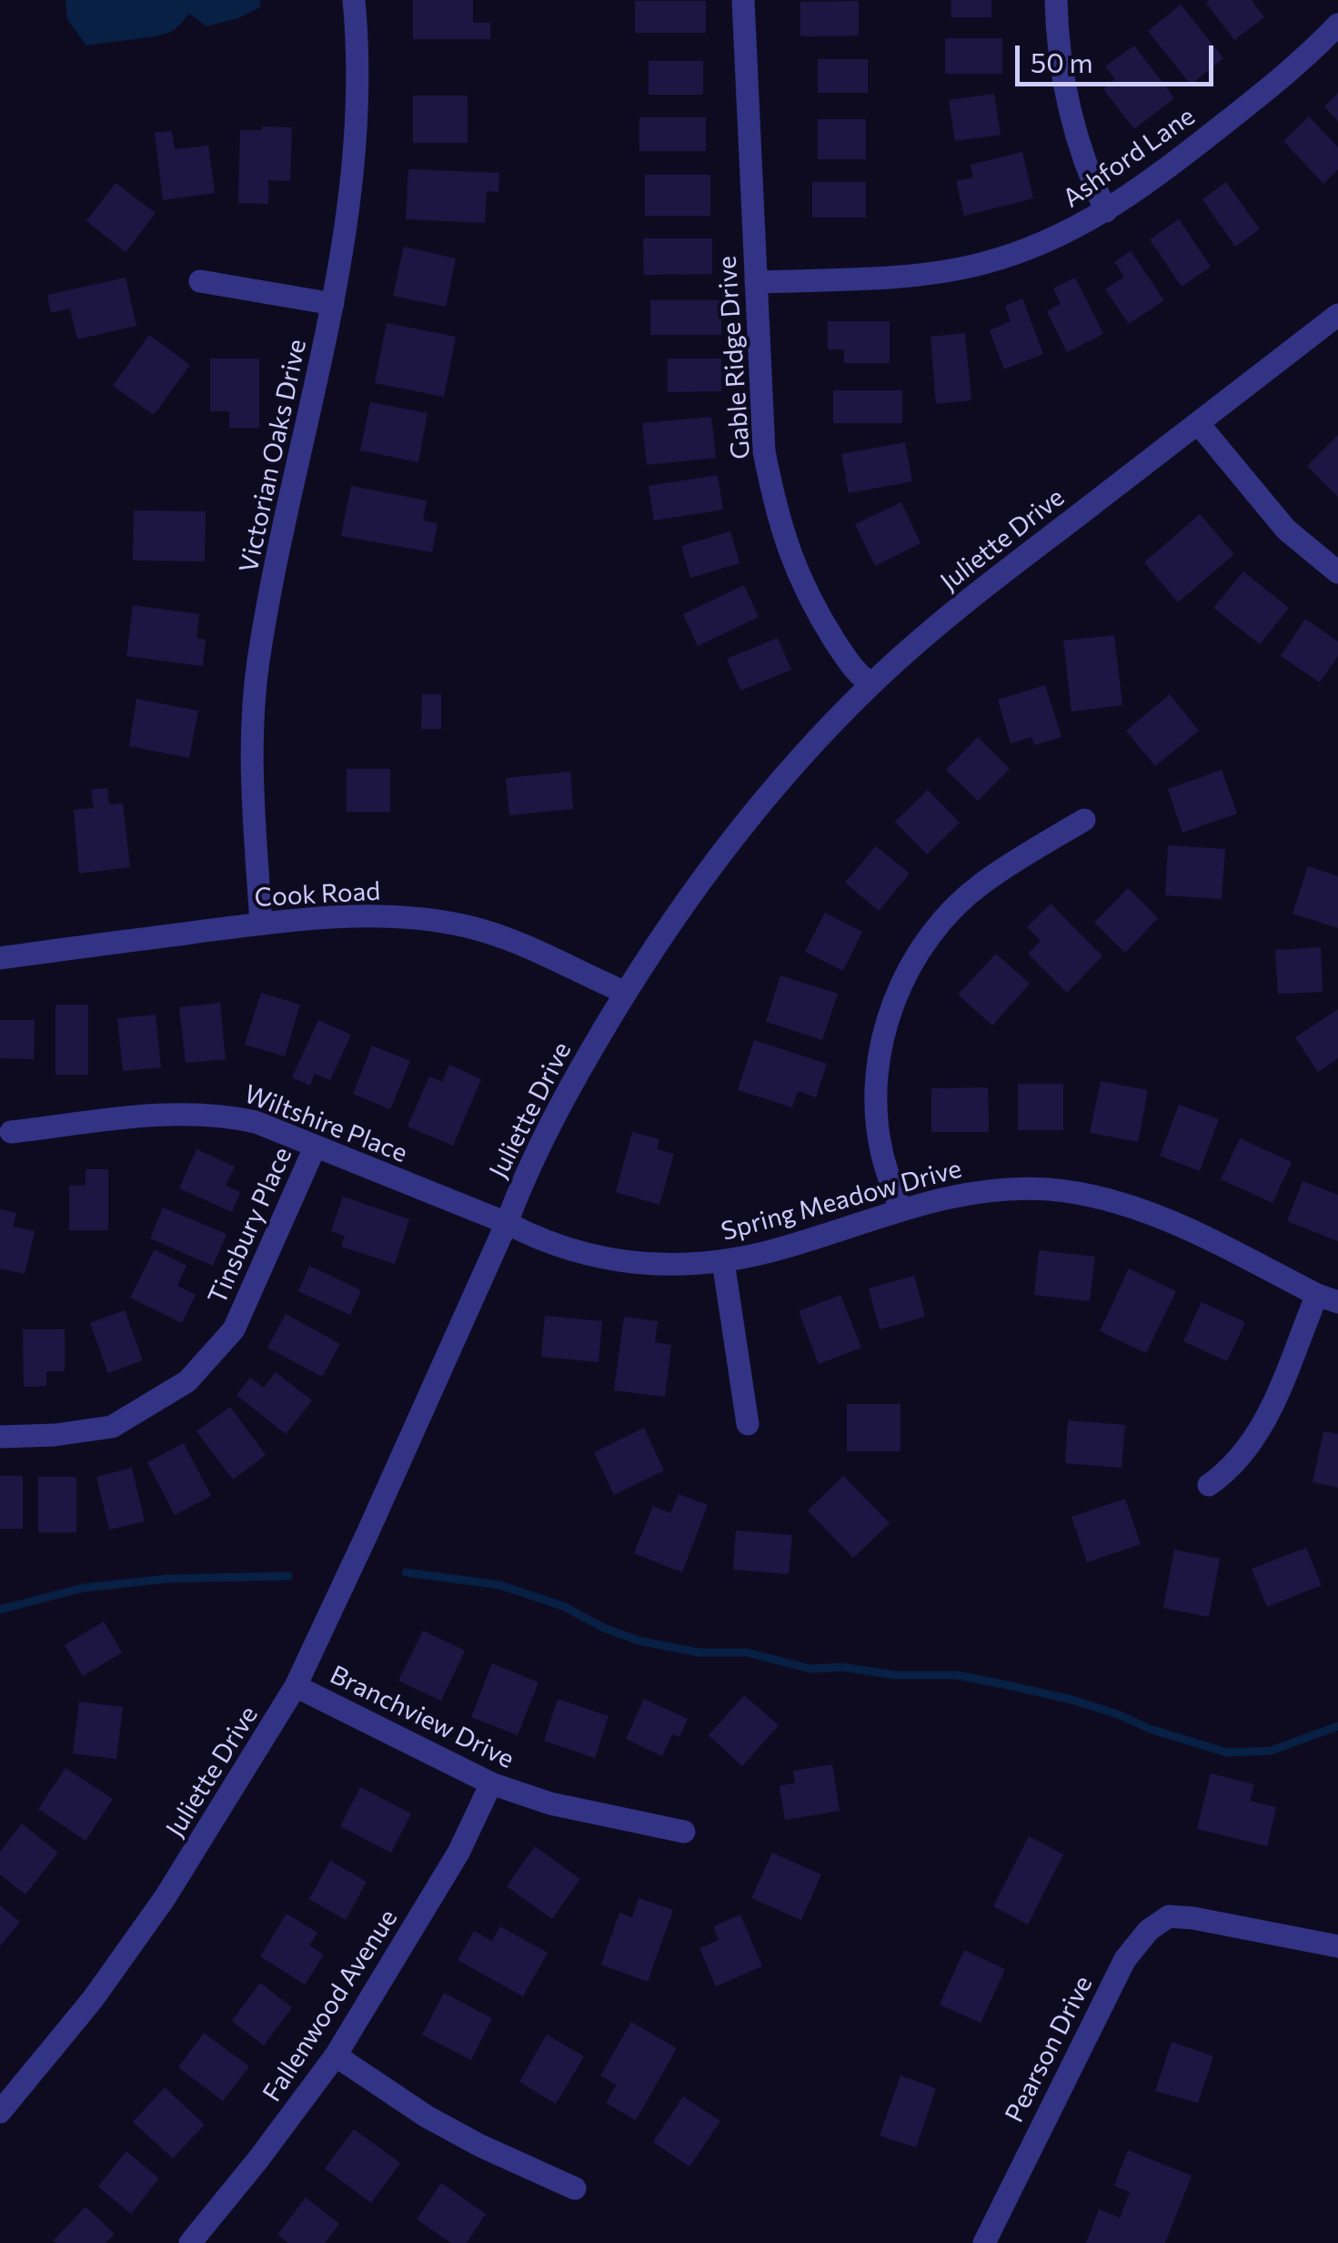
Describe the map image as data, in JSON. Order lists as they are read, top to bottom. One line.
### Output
{"streets":{"street":["Ashford Lane","Gable Ridge Drive","Victorian Oaks Drive","Juliette Drive","Cook Road","Wiltshire Place","Spring Meadow Drive","Tinsbury Place","Branchview Drive","Fallenwood Avenue","Pearson Drive"]},"crossings":[["Ashford Lane","Gable Ridge Drive"],["Gable Ridge Drive","Juliette Drive"],["Victorian Oaks Drive","Cook Road"],["Juliette Drive","Cook Road"],["Juliette Drive","Wiltshire Place"],["Juliette Drive","Spring Meadow Drive"],["Juliette Drive","Branchview Drive"],["Wiltshire Place","Spring Meadow Drive"],["Wiltshire Place","Tinsbury Place"],["Branchview Drive","Fallenwood Avenue"]],"scale_bar":"50 m"}
